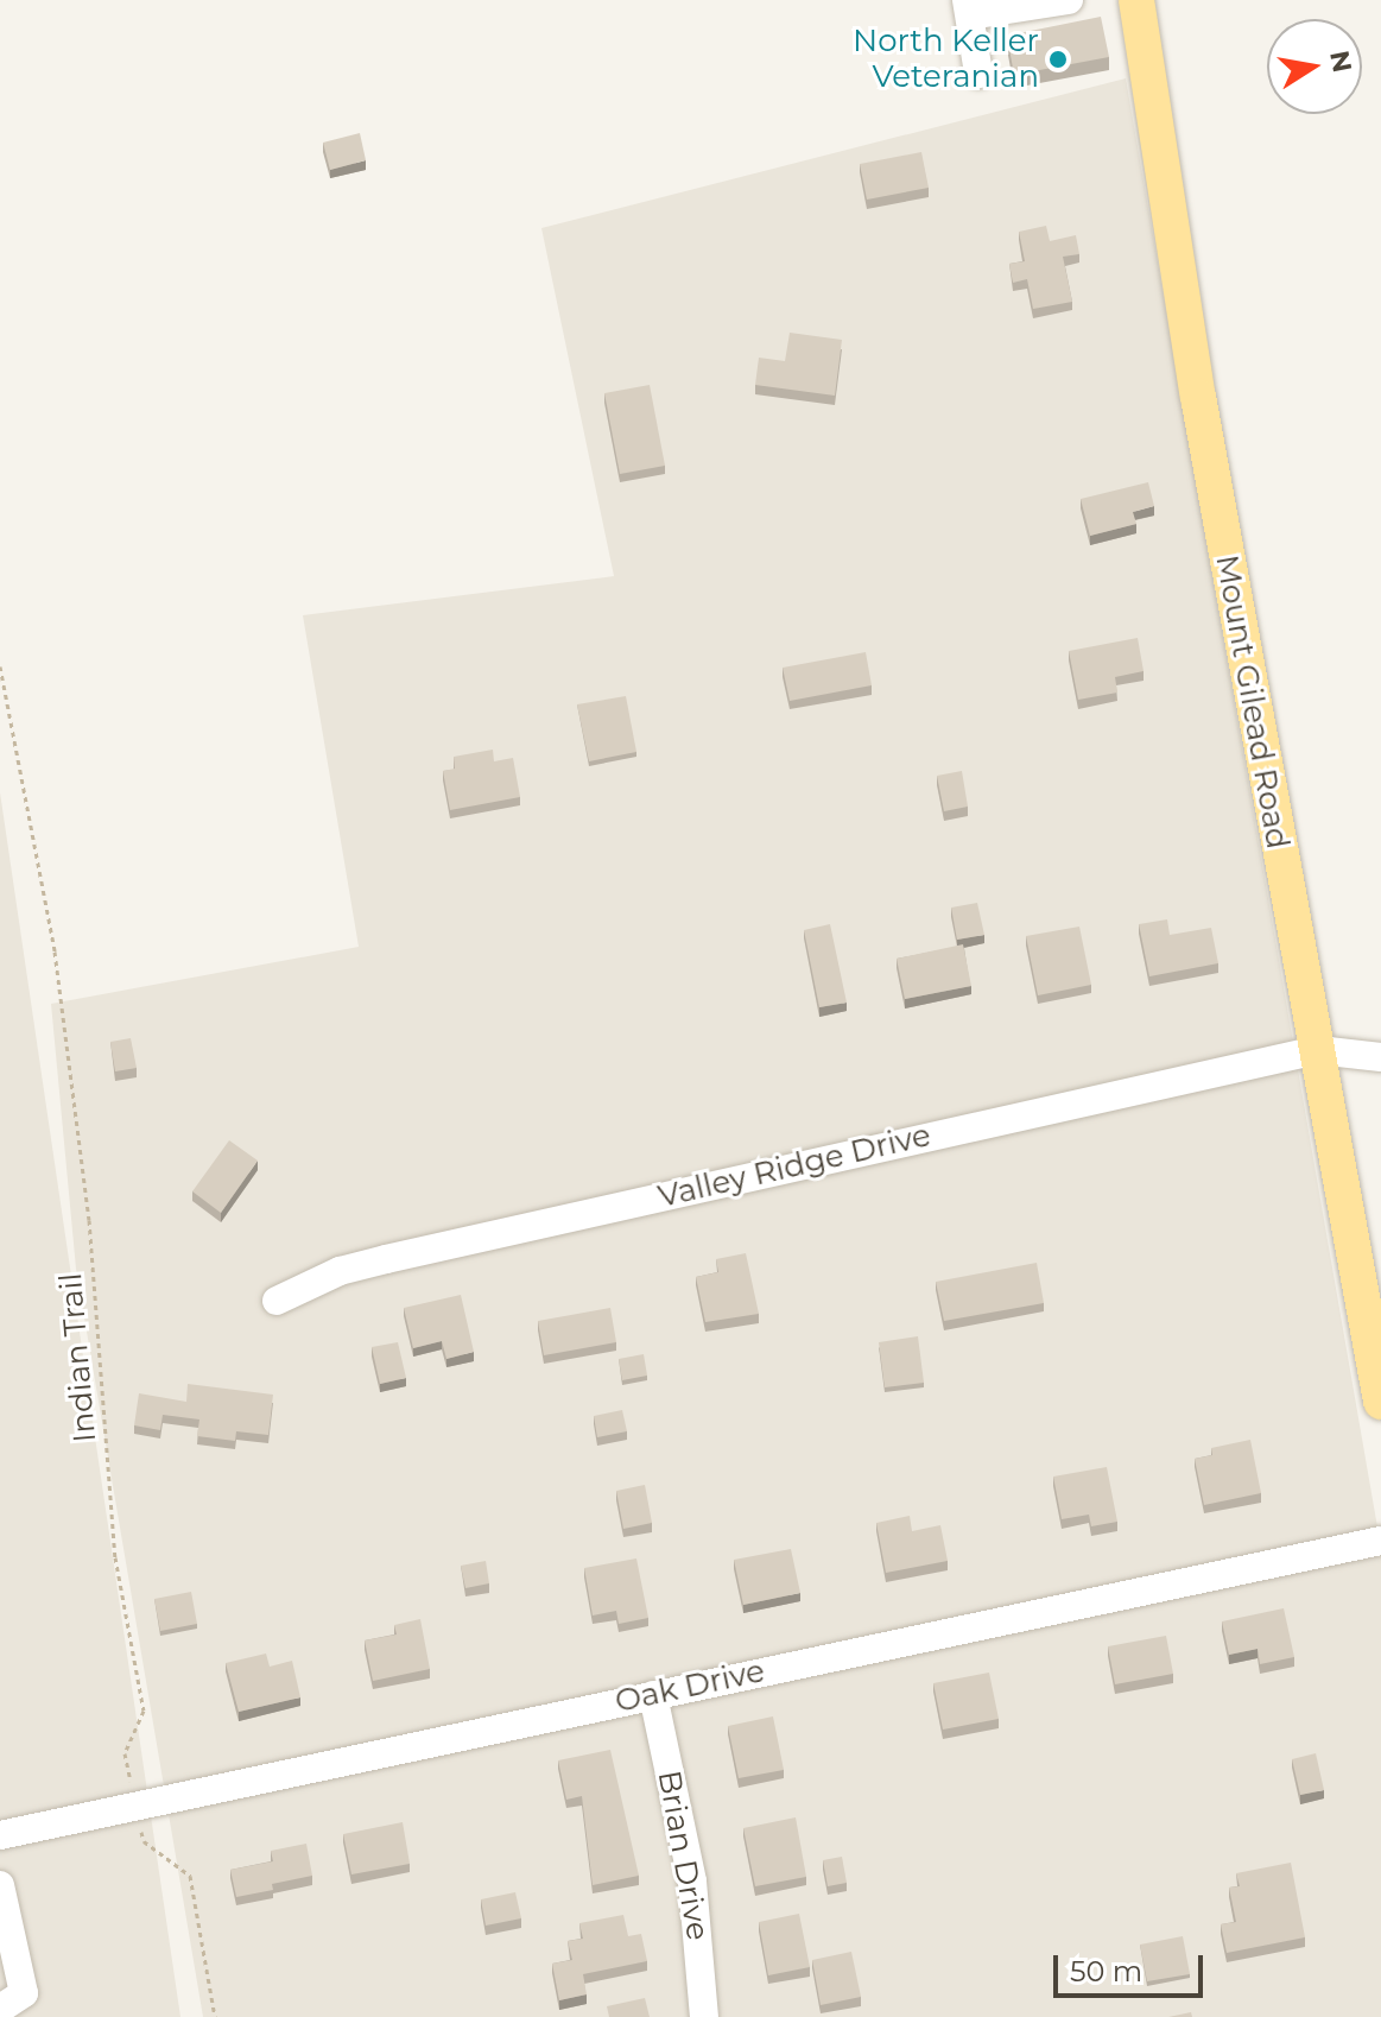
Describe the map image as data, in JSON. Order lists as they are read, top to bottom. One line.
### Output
{"streets":{"main road":["Mount Gilead Road"],"street":["Valley Ridge Drive","Oak Drive","Brian Drive"],"path":["Indian Trail"]},"crossings":[["Mount Gilead Road","Valley Ridge Drive"],["Indian Trail","Oak Drive"],["Oak Drive","Brian Drive"]],"places":["North Keller Veteranian"],"scale_bar":"50 m","north":"right"}
